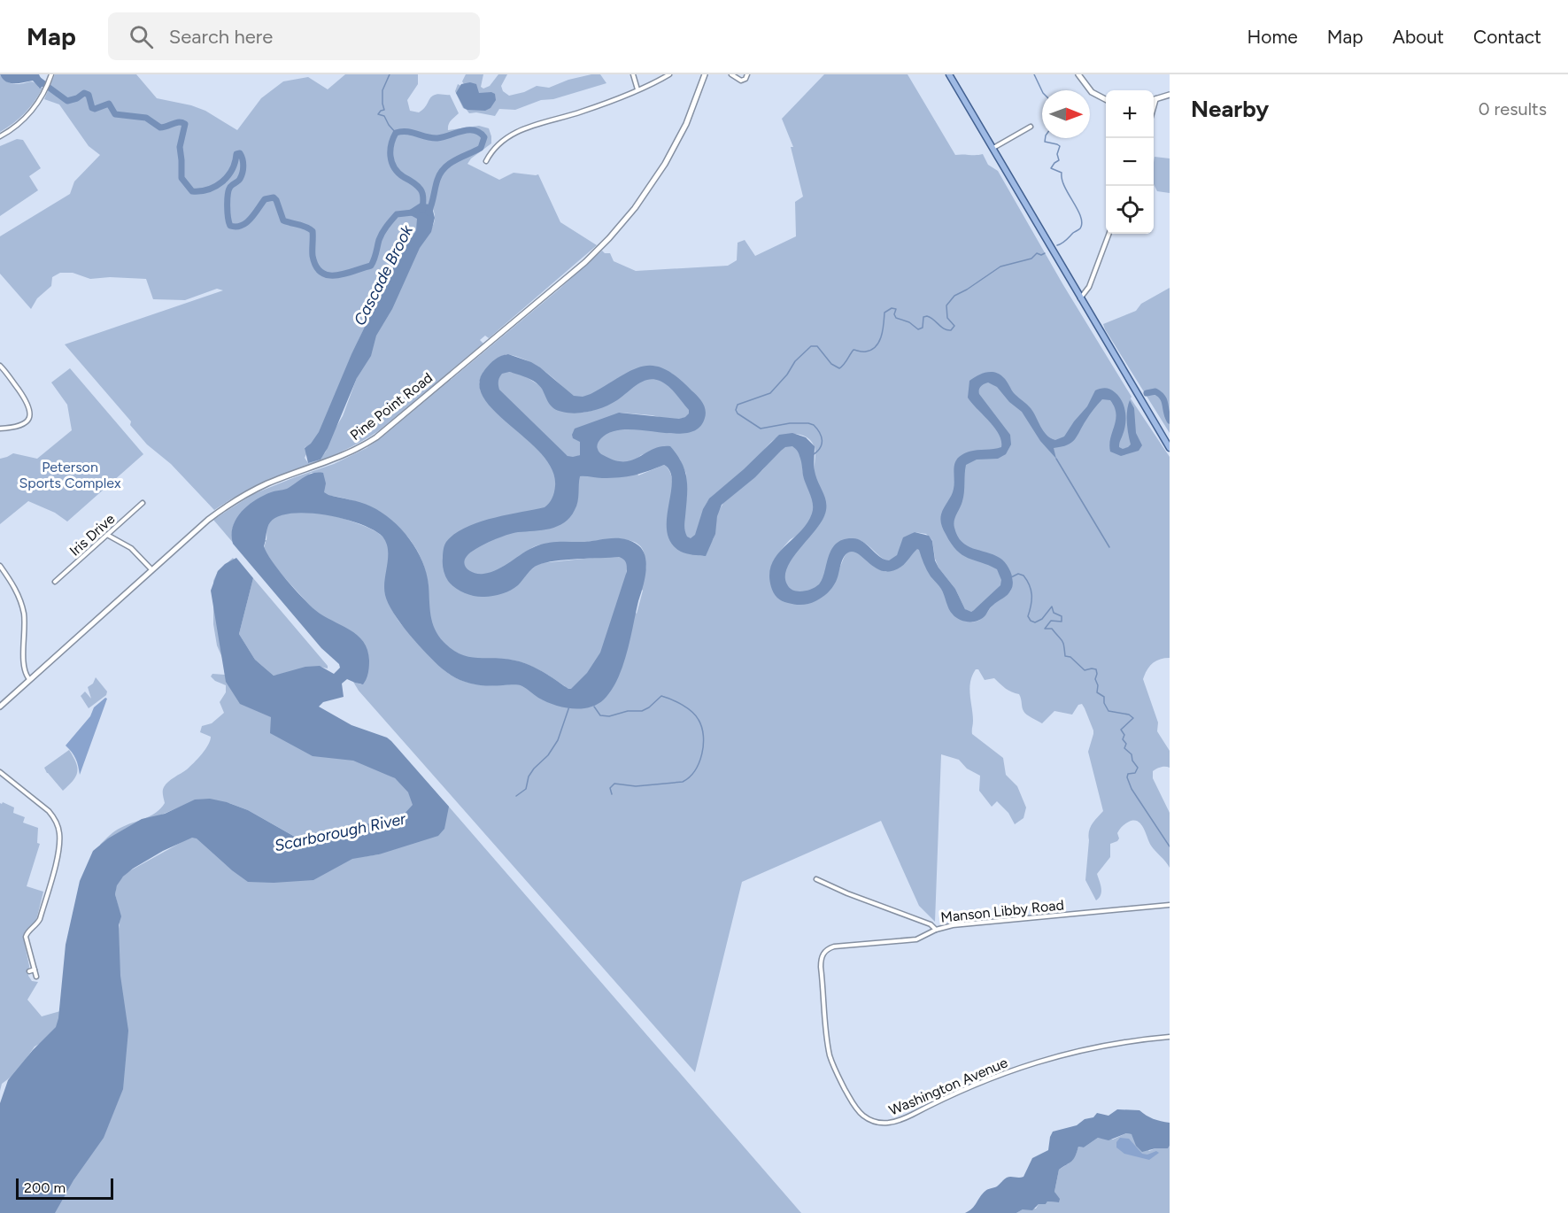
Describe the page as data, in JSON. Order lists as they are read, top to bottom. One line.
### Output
{"streets":{"main road":["Pine Point Road"],"street":["Iris Drive","Manson Libby Road","Washington Avenue"]},"crossings":[["Manson Libby Road","Washington Avenue"]],"water":["Cascade Brook","Scarborough River"],"parks":["Peterson Sports Complex"],"scale_bar":"200 m","north":"right","page":{"header":"Map","search":"Search here","nav":["Home","Map","About","Contact"],"heading":["Nearby","0 results"],"map_buttons":["+","−"],"scale":"200 m"}}
